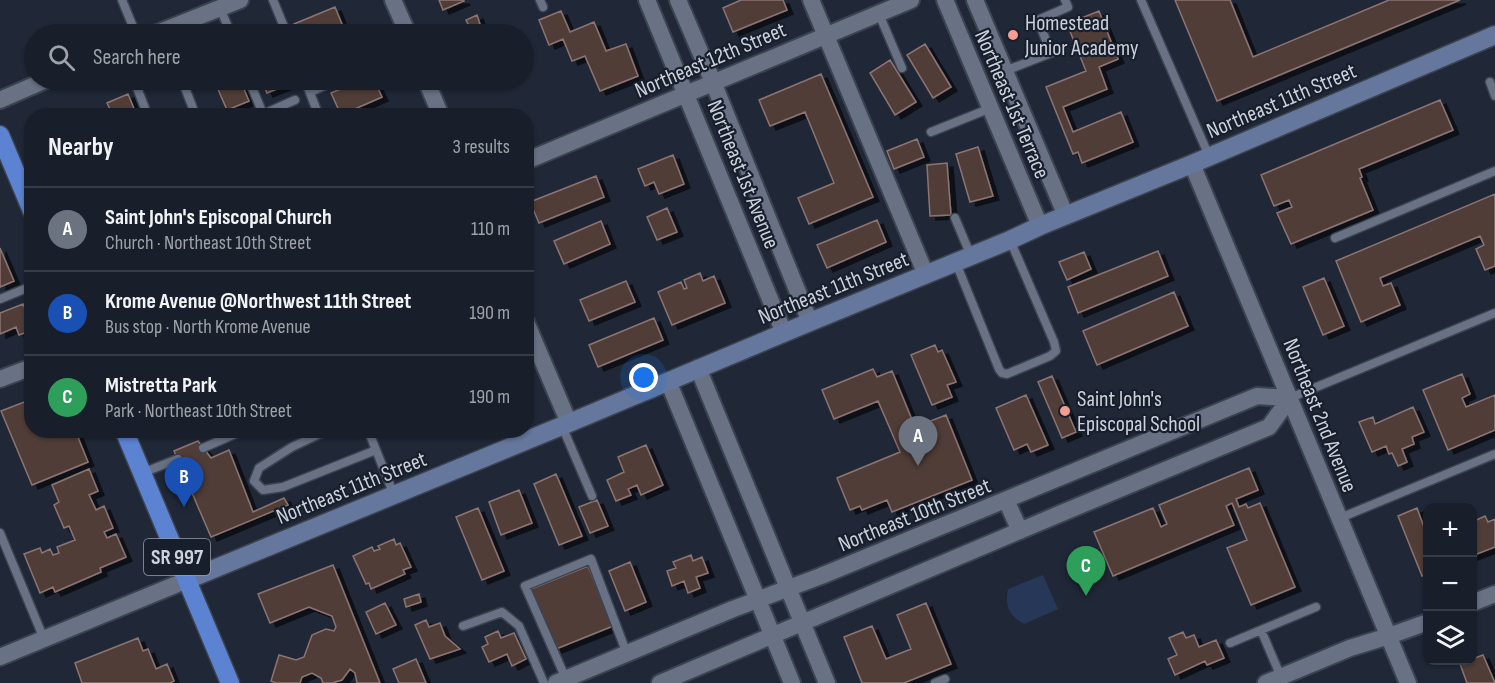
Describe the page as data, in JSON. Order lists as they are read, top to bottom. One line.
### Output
{"streets":{"highway":["SR 997"],"street":["Northeast 12th Street","Northeast 11th Street","Northeast 1st Terrace","Northeast 1st Avenue","Northeast 2nd Avenue","Northeast 10th Street"]},"crossings":[["Northeast 12th Street","Northeast 1st Avenue"],["Northeast 11th Street","Northeast 1st Terrace"],["Northeast 11th Street","Northeast 1st Avenue"],["Northeast 11th Street","Northeast 2nd Avenue"],["Northeast 11th Street","SR 997"],["Northeast 2nd Avenue","Northeast 10th Street"]],"places":["Homestead Junior Academy","Saint John's Episcopal School"],"page":{"search":"Search here","heading":["Nearby","3 results"],"list":[{"mark":"A","name":"Saint John's Episcopal Church","note":"Church · Northeast 10th Street","value":"110 m"},{"mark":"B","name":"Krome Avenue @Northwest 11th Street","note":"Bus stop · North Krome Avenue","value":"190 m"},{"mark":"C","name":"Mistretta Park","note":"Park · Northeast 10th Street","value":"190 m"}],"pins":["A","B","C"],"map_buttons":["+","−"]}}
